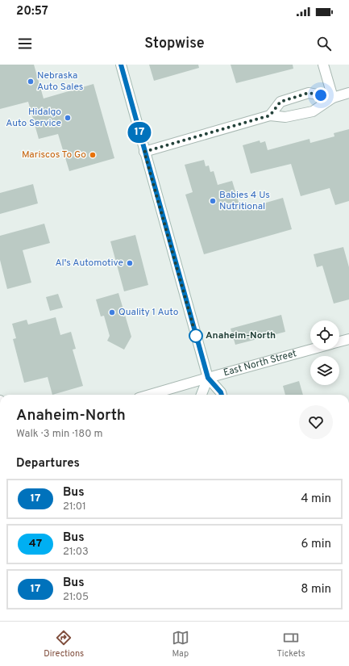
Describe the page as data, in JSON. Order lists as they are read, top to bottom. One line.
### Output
{"streets":{"street":["East North Street"]},"places":["Nebraska Auto Sales","Hidalgo Auto Service","Mariscos To Go","Babies 4 Us Nutritional","Al's Automotive","Quality 1 Auto","Anaheim-North"],"lines":["bus line 17"],"page":{"status":"20:57","header":"Stopwise","on_map":"17","heading":[["Anaheim-North","Walk · 3 min · 180 m"],"Departures"],"list":[{"mark":"17","name":"Bus","note":"21:01","value":"4 min"},{"mark":"47","name":"Bus","note":"21:03","value":"6 min"},{"mark":"17","name":"Bus","note":"21:05","value":"8 min"}],"tabs":["Directions","Map","Tickets"]}}
